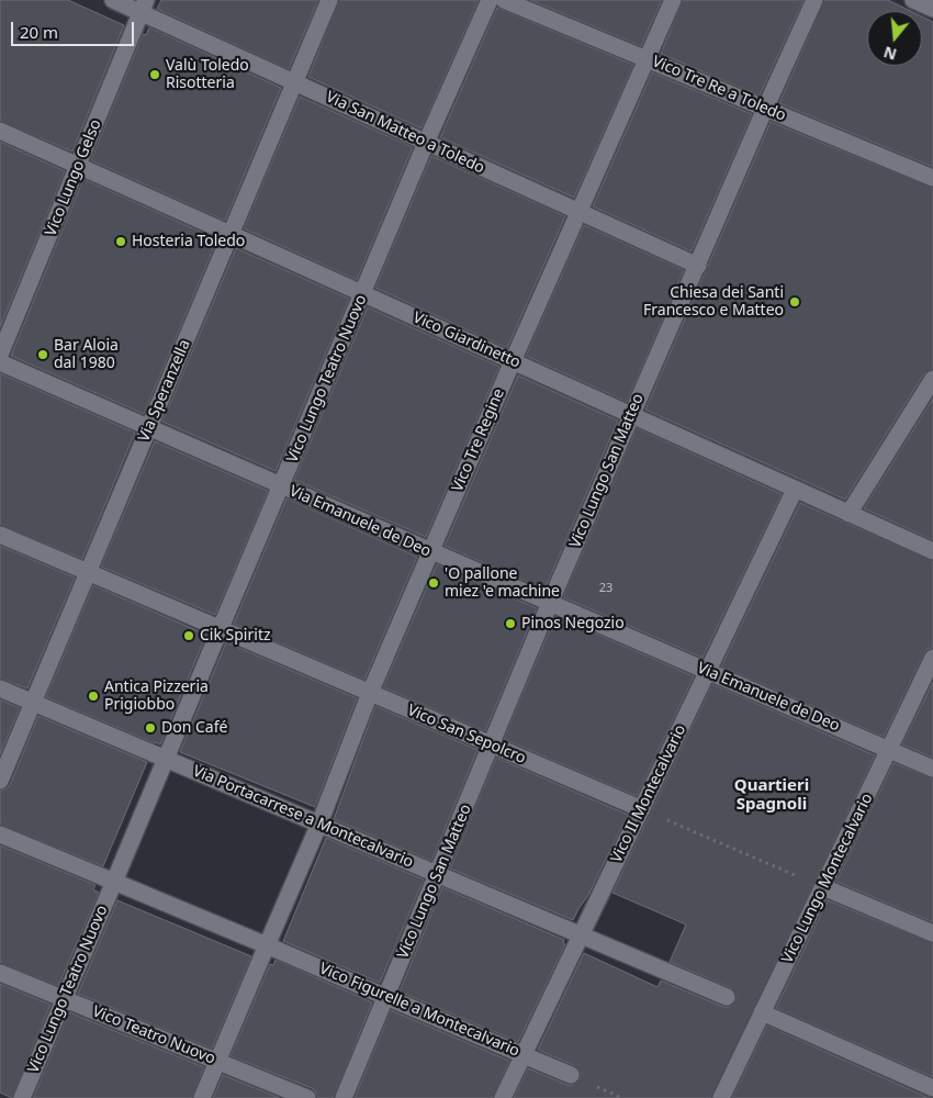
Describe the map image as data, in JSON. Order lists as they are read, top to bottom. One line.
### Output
{"streets":{"street":["Vico Tre Re a Toledo","Via San Matteo a Toledo","Vico Lungo Gelso","Vico Giardinetto","Vico Lungo Teatro Nuovo","Via Speranzella","Vico Tre Regine","Vico Lungo San Matteo","Via Emanuele de Deo","Vico San Sepolcro","Vico II Montecalvario","Via Portacarrese a Montecalvario","Vico Lungo Montecalvario","Vico Figurelle a Montecalvario","Vico Teatro Nuovo"]},"crossings":[["Vico Tre Re a Toledo","Vico Tre Regine"],["Vico Tre Re a Toledo","Vico Lungo San Matteo"],["Via San Matteo a Toledo","Vico Lungo Gelso"],["Via San Matteo a Toledo","Vico Lungo Teatro Nuovo"],["Via San Matteo a Toledo","Via Speranzella"],["Via San Matteo a Toledo","Vico Tre Regine"],["Via San Matteo a Toledo","Vico Lungo San Matteo"],["Vico Lungo Gelso","Vico Giardinetto"],["Vico Giardinetto","Vico Lungo Teatro Nuovo"],["Vico Giardinetto","Via Speranzella"],["Vico Giardinetto","Vico Tre Regine"],["Vico Giardinetto","Vico Lungo San Matteo"],["Vico Giardinetto","Vico II Montecalvario"],["Vico Lungo Teatro Nuovo","Via Emanuele de Deo"],["Vico Lungo Teatro Nuovo","Vico San Sepolcro"],["Vico Lungo Teatro Nuovo","Via Portacarrese a Montecalvario"],["Vico Lungo Teatro Nuovo","Vico Figurelle a Montecalvario"],["Vico Lungo Teatro Nuovo","Vico Teatro Nuovo"],["Via Speranzella","Via Emanuele de Deo"],["Via Speranzella","Vico San Sepolcro"],["Via Speranzella","Via Portacarrese a Montecalvario"],["Vico Tre Regine","Via Emanuele de Deo"],["Vico Tre Regine","Vico San Sepolcro"],["Vico Tre Regine","Via Portacarrese a Montecalvario"],["Vico Tre Regine","Vico Figurelle a Montecalvario"],["Vico Lungo San Matteo","Via Emanuele de Deo"],["Vico Lungo San Matteo","Vico San Sepolcro"],["Vico Lungo San Matteo","Via Portacarrese a Montecalvario"],["Vico Lungo San Matteo","Vico Figurelle a Montecalvario"],["Via Emanuele de Deo","Vico II Montecalvario"],["Via Emanuele de Deo","Vico Lungo Montecalvario"],["Vico San Sepolcro","Vico II Montecalvario"],["Vico II Montecalvario","Via Portacarrese a Montecalvario"],["Vico II Montecalvario","Vico Figurelle a Montecalvario"]],"districts":["Quartieri Spagnoli"],"places":["Valù Toledo Risotteria","Hosteria Toledo","Chiesa dei Santi Francesco e Matteo","Bar Aloia dal 1980","'O pallone miez 'e machine","Pinos Negozio","Cik Spiritz","Antica Pizzeria Prigiobbo","Don Café"],"house_numbers":["23"],"scale_bar":"20 m","north":"bottom"}
